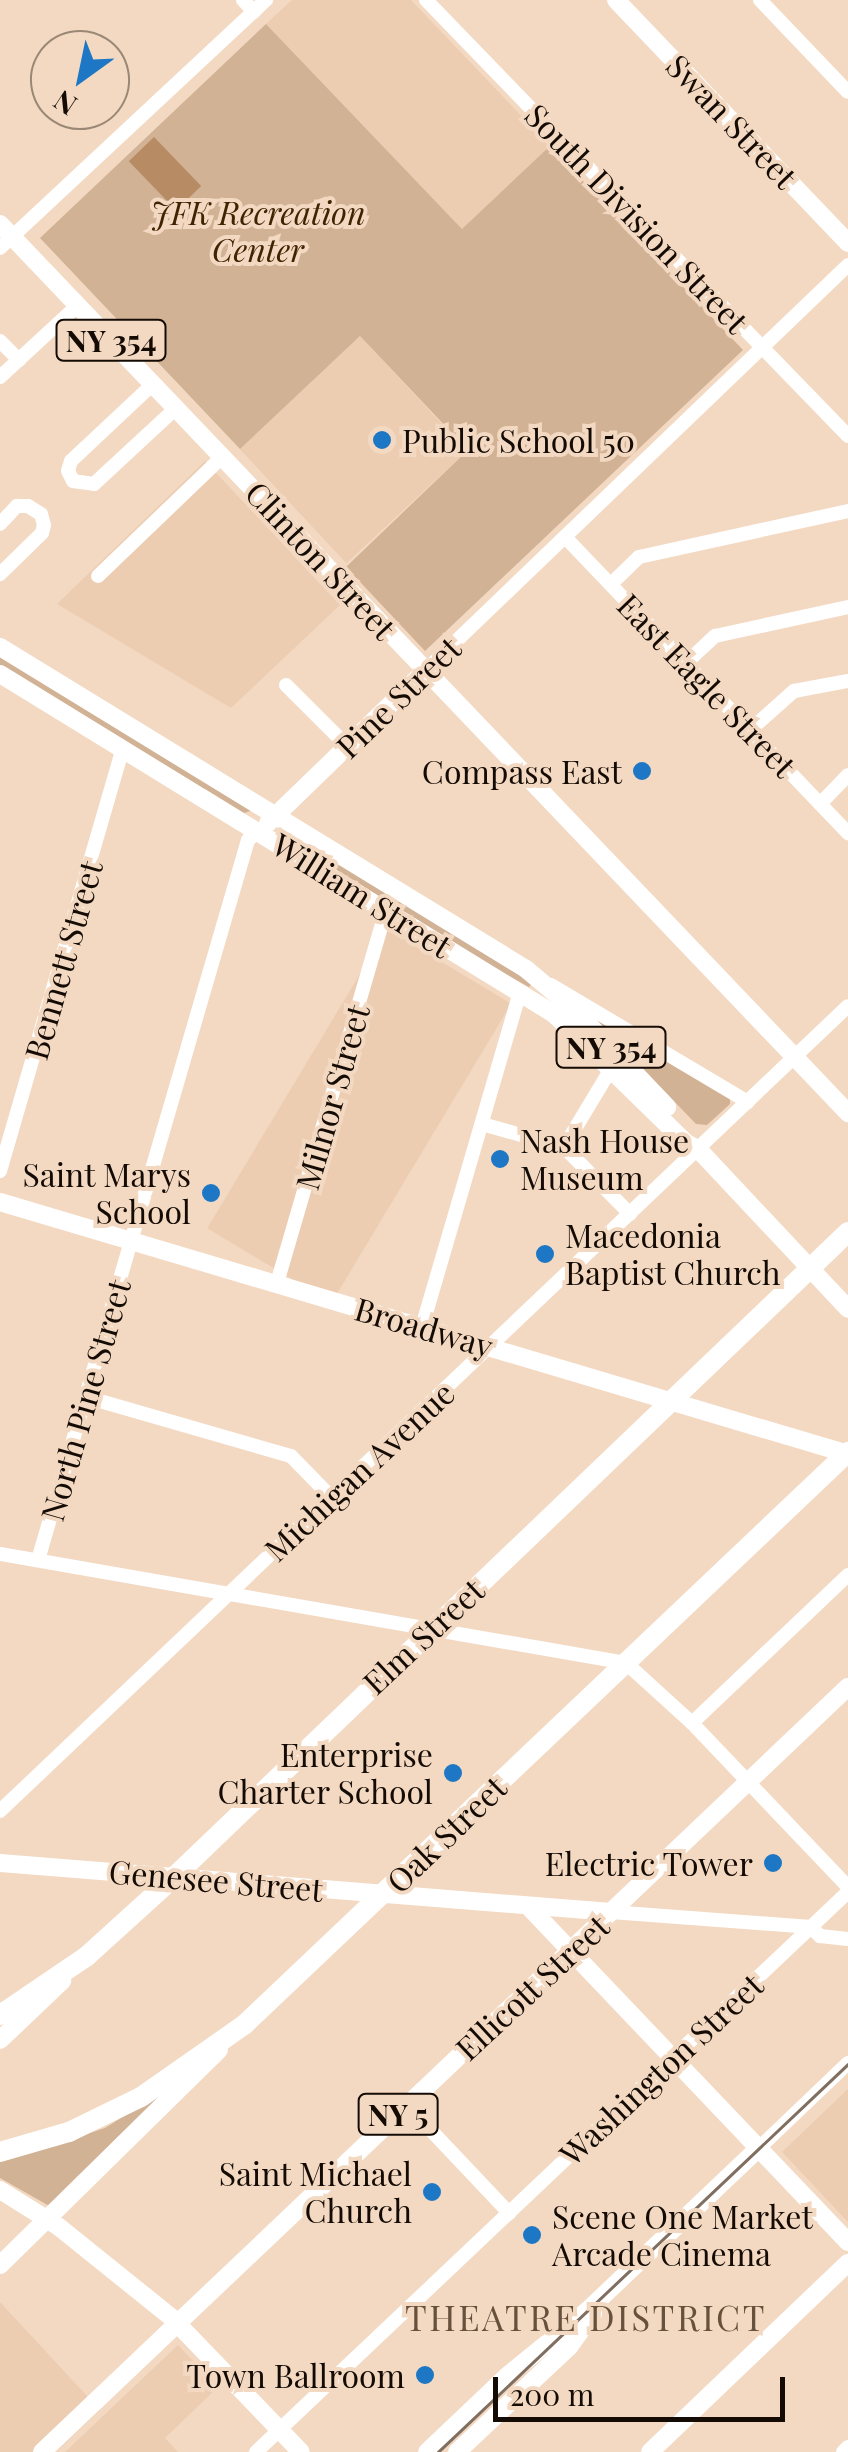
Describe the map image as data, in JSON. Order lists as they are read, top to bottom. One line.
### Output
{"streets":{"highway":["Elm Street","Oak Street"],"main road":["Swan Street","NY 354","Clinton Street","Pine Street","William Street","Broadway","Genesee Street","Ellicott Street","NY 5"],"street":["South Division Street","East Eagle Street","Bennett Street","Milnor Street","North Pine Street","Michigan Avenue","Washington Street"]},"crossings":[["South Division Street","Pine Street"],["Clinton Street","Pine Street"],["Clinton Street","Michigan Avenue"],["East Eagle Street","Pine Street"],["Pine Street","William Street"],["Pine Street","Broadway"],["Pine Street","North Pine Street"],["William Street","Bennett Street"],["William Street","Milnor Street"],["William Street","Michigan Avenue"],["William Street","Elm Street"],["Milnor Street","Broadway"],["Broadway","North Pine Street"],["Broadway","Michigan Avenue"],["Broadway","Elm Street"],["Broadway","Oak Street"],["Elm Street","Genesee Street"],["Oak Street","Genesee Street"],["Genesee Street","Ellicott Street"],["Genesee Street","Washington Street"]],"districts":["THEATRE DISTRICT"],"parks":["JFK Recreation Center"],"places":["Public School 50","Compass East","Nash House Museum","Saint Marys School","Macedonia Baptist Church","Enterprise Charter School","Electric Tower","Saint Michael Church","Scene One Market Arcade Cinema","Town Ballroom"],"scale_bar":"200 m","north":"bottom left"}
